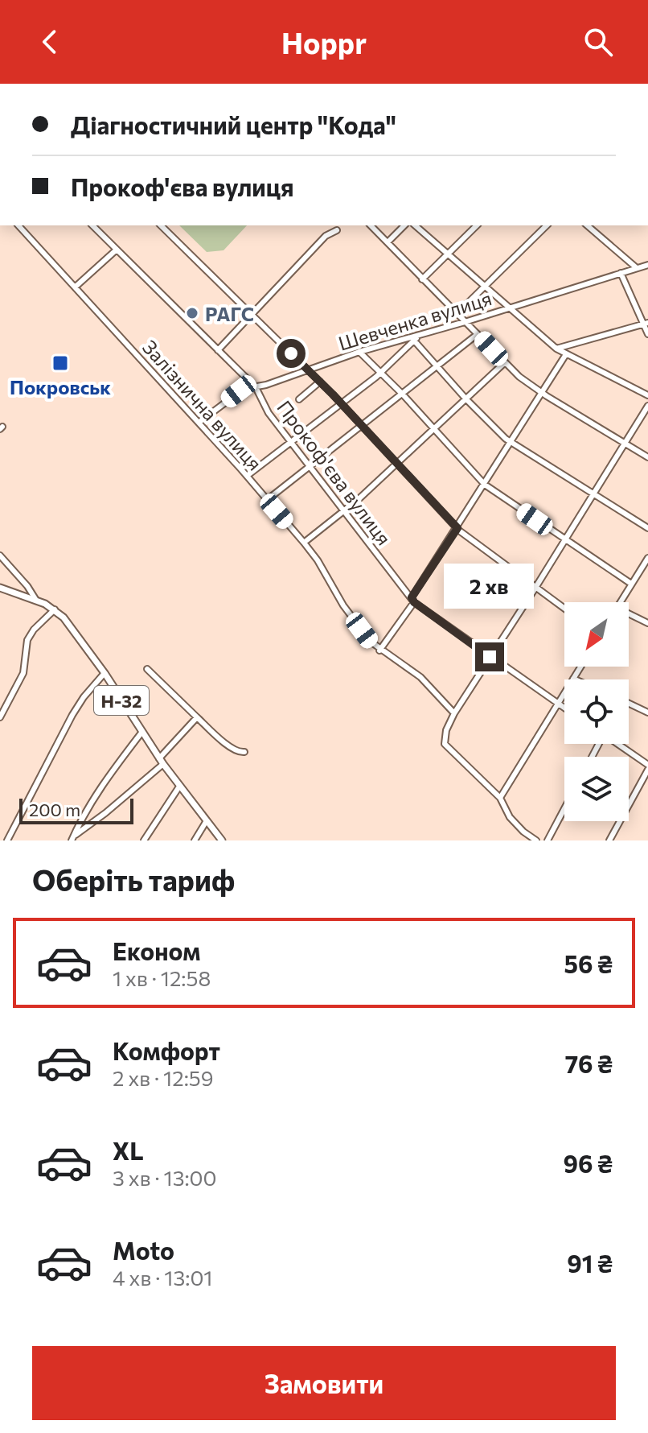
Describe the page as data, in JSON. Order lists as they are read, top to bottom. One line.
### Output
{"streets":{"main road":["Н-32"],"street":["Шевченка вулиця","Залізнична вулиця","Прокоф'єва вулиця"]},"crossings":[["Шевченка вулиця","Залізнична вулиця"],["Шевченка вулиця","Прокоф'єва вулиця"]],"places":{"other":["РАГС"],"transit":["Покровськ"]},"scale_bar":"200 m","north":"bottom left","page":{"header":"Hoppr","banner":["Діагностичний центр \"Кода\"","Прокоф'єва вулиця"],"bubble":"2 хв","scale":"200 m","heading":"Оберіть тариф","list":[{"name":"Економ","note":"1 хв · 12:58","value":"56 ₴"},{"name":"Комфорт","note":"2 хв · 12:59","value":"76 ₴"},{"name":"XL","note":"3 хв · 13:00","value":"96 ₴"},{"name":"Moto","note":"4 хв · 13:01","value":"91 ₴"}],"buttons":"Замовити"}}
